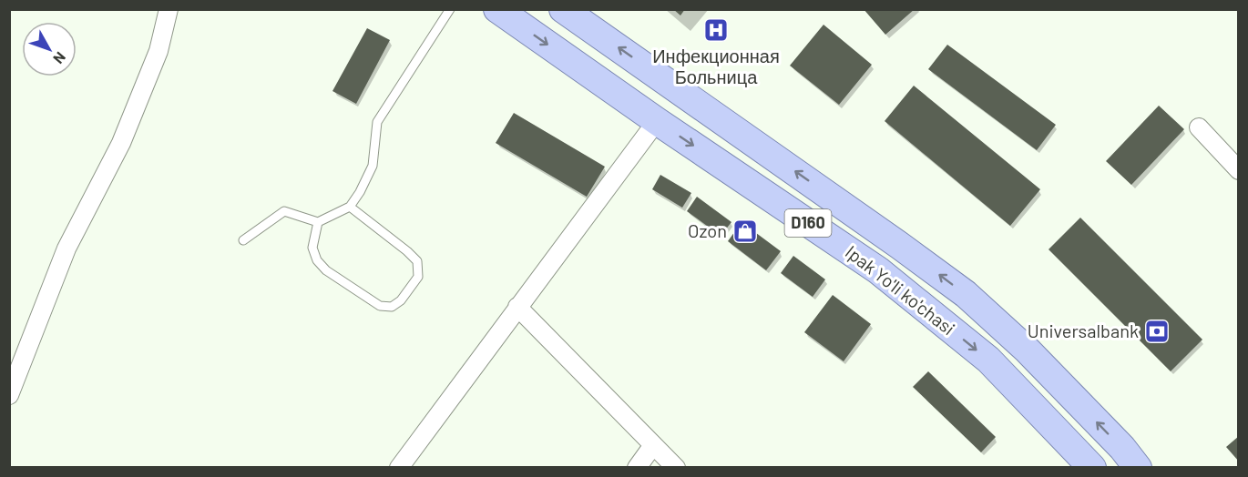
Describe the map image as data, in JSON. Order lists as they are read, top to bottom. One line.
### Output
{"streets":{"main road":["D160","Ipak Yo'li ko'chasi"]},"places":{"hospital":["Инфекционная Больница"],"shop":["Ozon"],"bank":["Universalbank"]},"north":"bottom right"}
